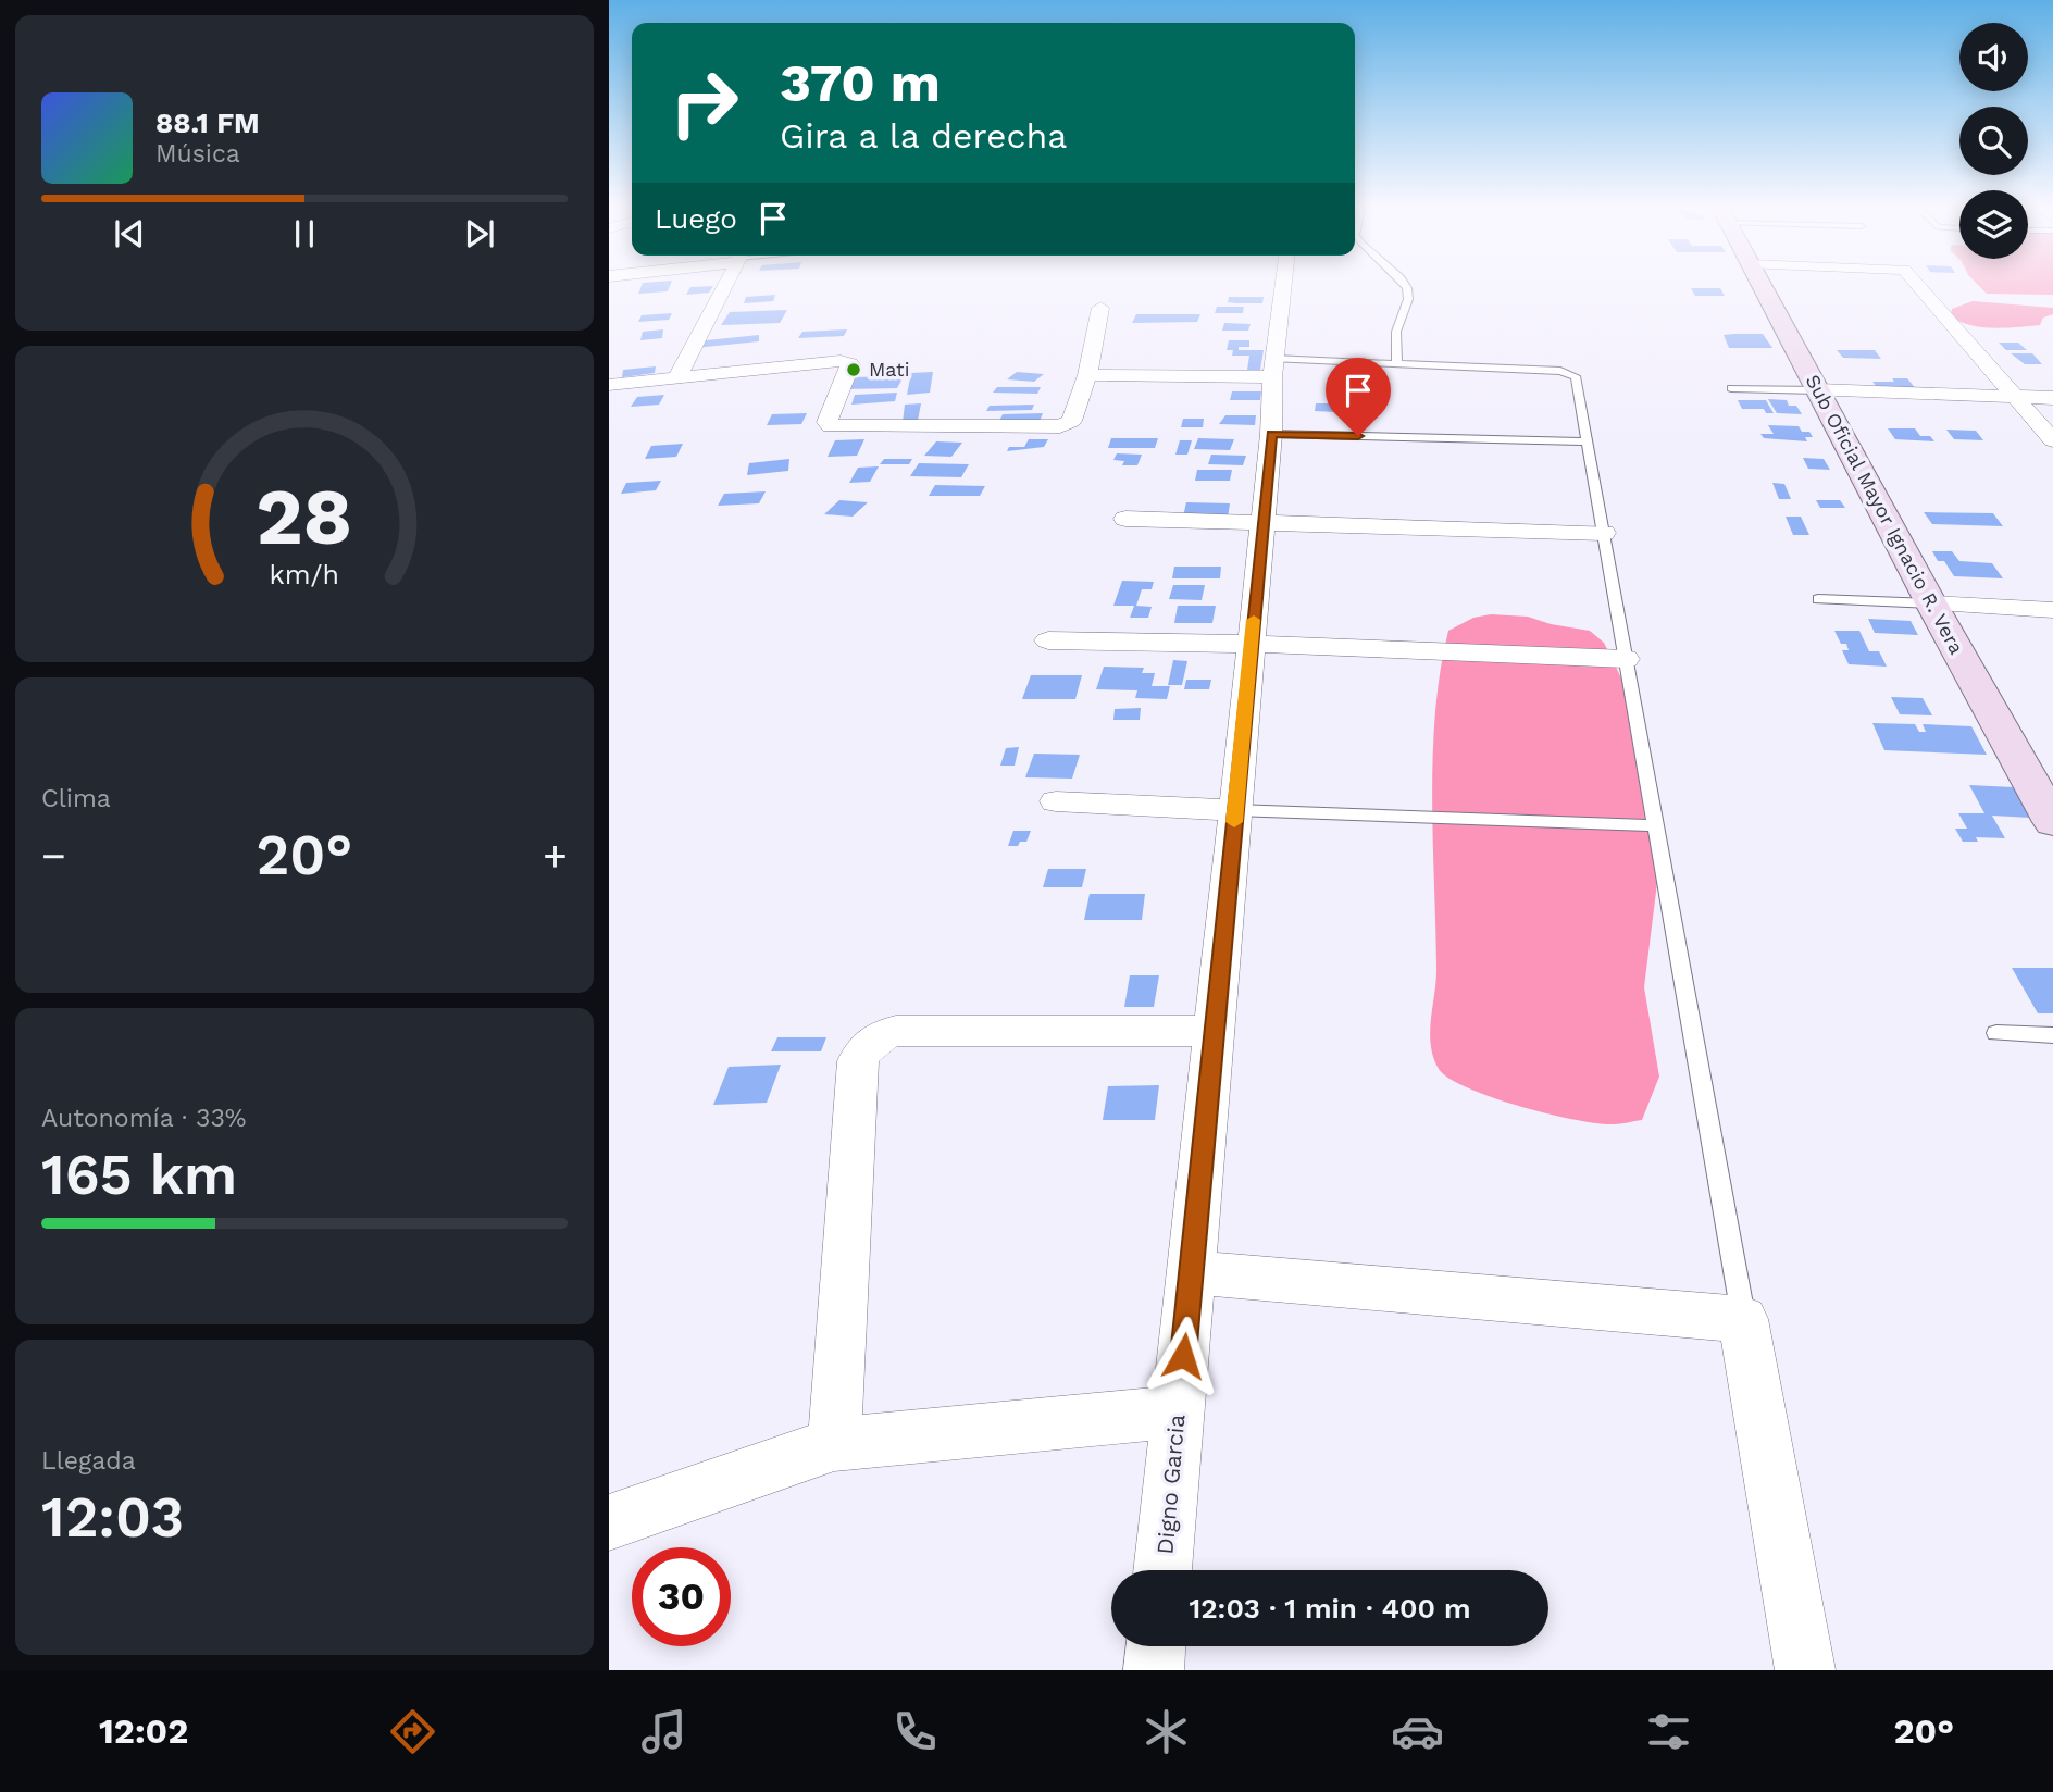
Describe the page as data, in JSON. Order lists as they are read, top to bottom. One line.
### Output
{"streets":{"street":["Sub Oficial Mayor Ignacio R. Vera","Digno Garcia"]},"places":["Mati"],"page":{"turn":["370 m","Gira a la derecha"],"song":["88.1 FM","Música"],"then":"Luego","tile":["Clima",["Autonomía · 33%","165 km"],["Llegada","12:03"]],"heat":["−","20°","+"],"limit":"30","trip":"12:03 · 1 min · 400 m","tabs":["12:02","20°"],"gauge":["28","km/h"]}}
